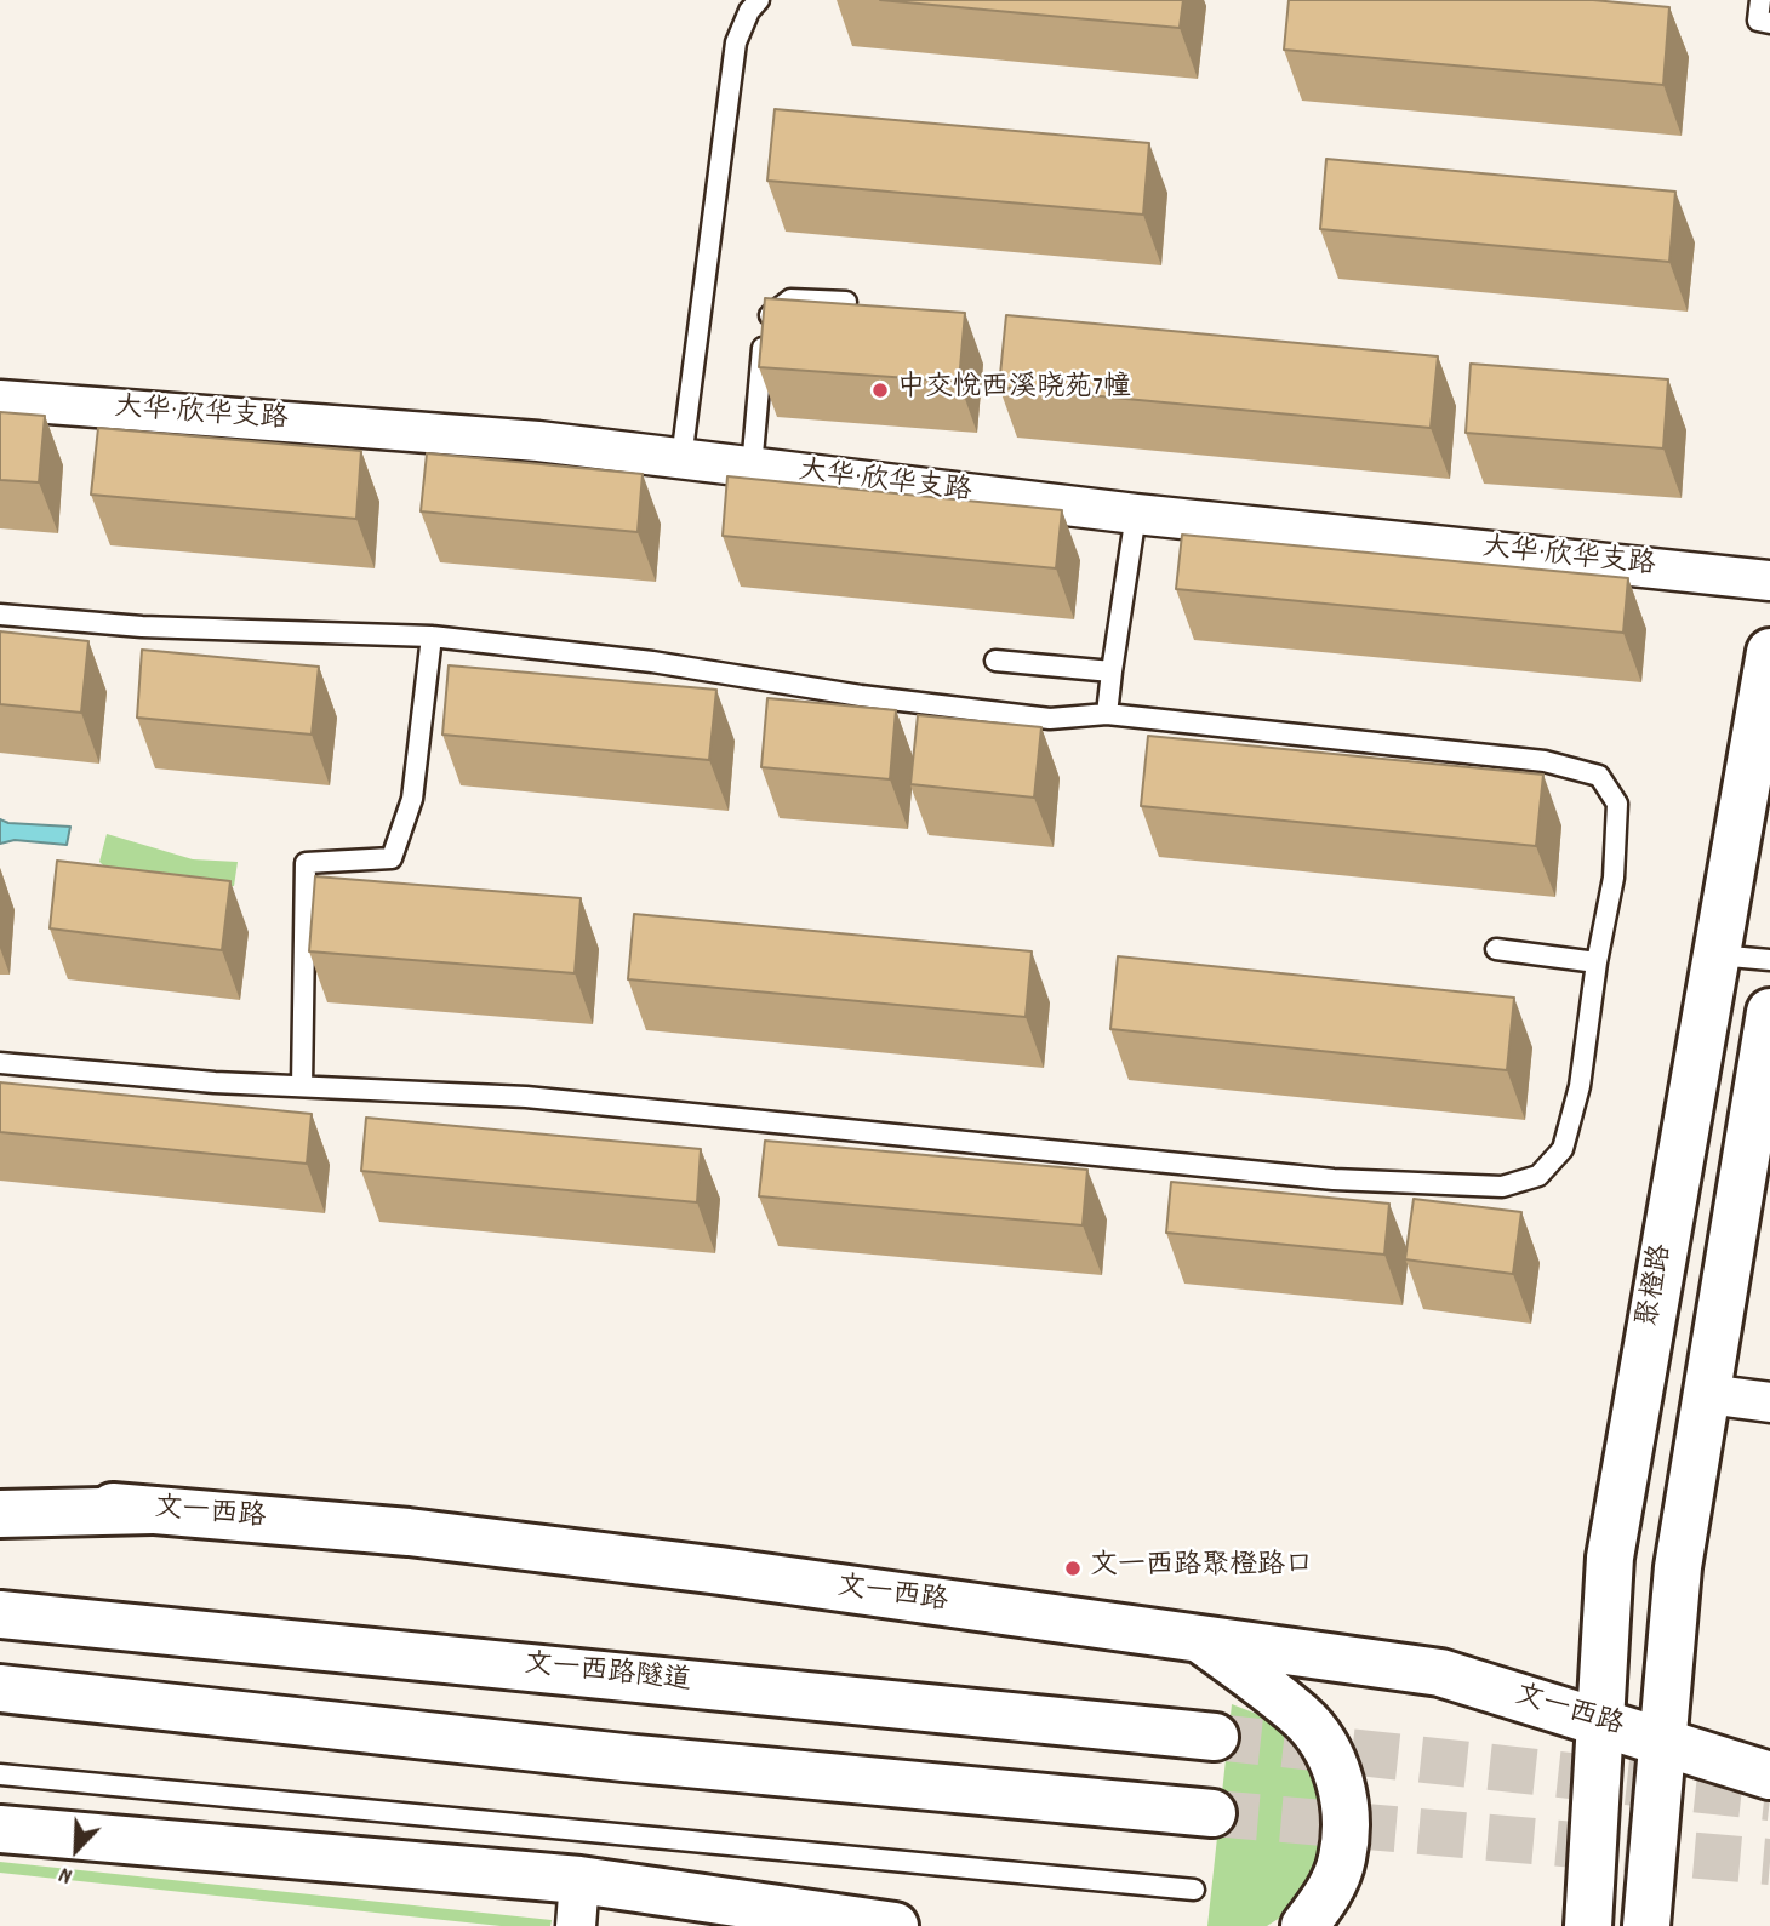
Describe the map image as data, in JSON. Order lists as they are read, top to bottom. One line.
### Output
{"streets":{"main road":["聚橙路","文一西路","文一西路隧道"],"street":["大华·欣华支路"]},"crossings":[["聚橙路","文一西路"]],"places":["中交悦西溪晓苑7幢","文一西路聚橙路口"],"north":"bottom left"}
